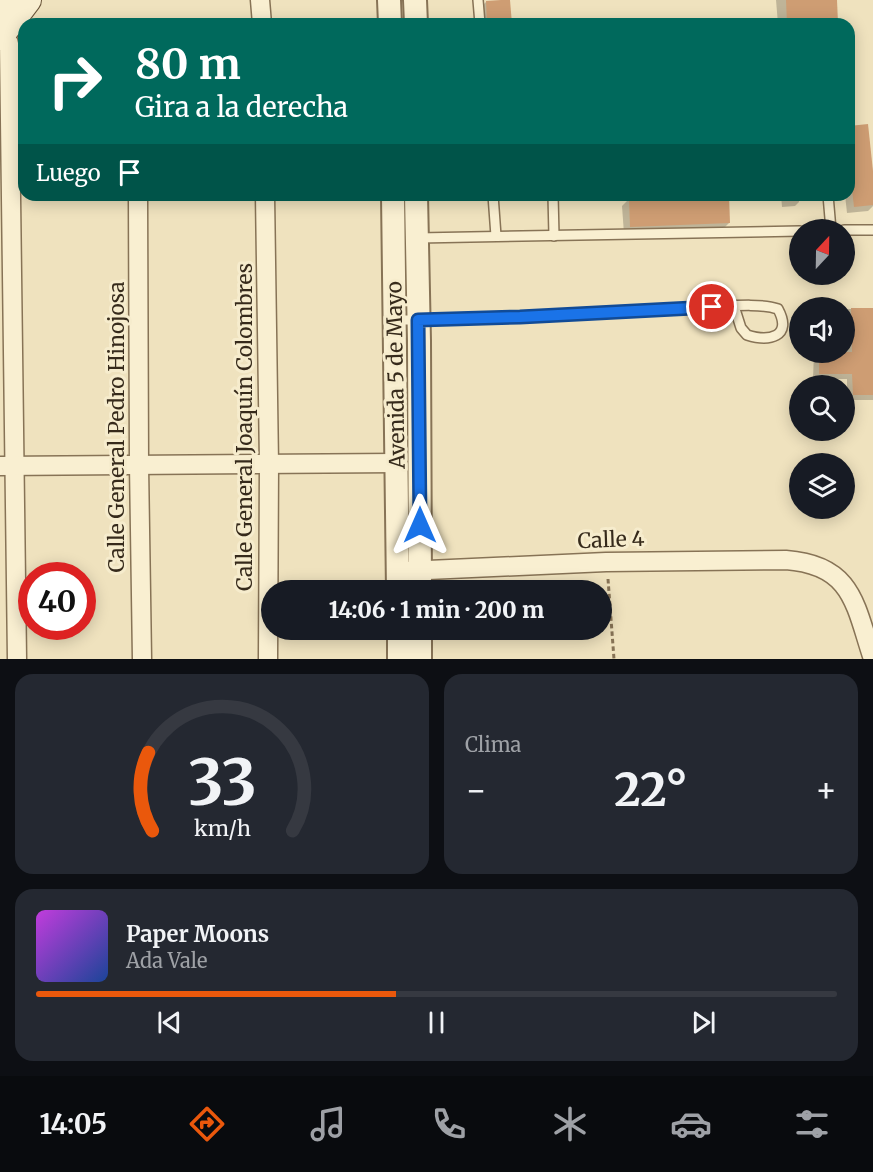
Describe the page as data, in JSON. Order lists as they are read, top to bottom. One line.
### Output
{"streets":{"street":["Avenida 5 de Mayo","Calle General Pedro Hinojosa","Calle General Joaquín Colombres","Calle 4"]},"north":"top","page":{"turn":["80 m","Gira a la derecha"],"then":"Luego","limit":"40","trip":"14:06 · 1 min · 200 m","tile":"Clima","heat":["−","22°","+"],"song":["Paper Moons","Ada Vale"],"tabs":"14:05","gauge":["33","km/h"]}}
